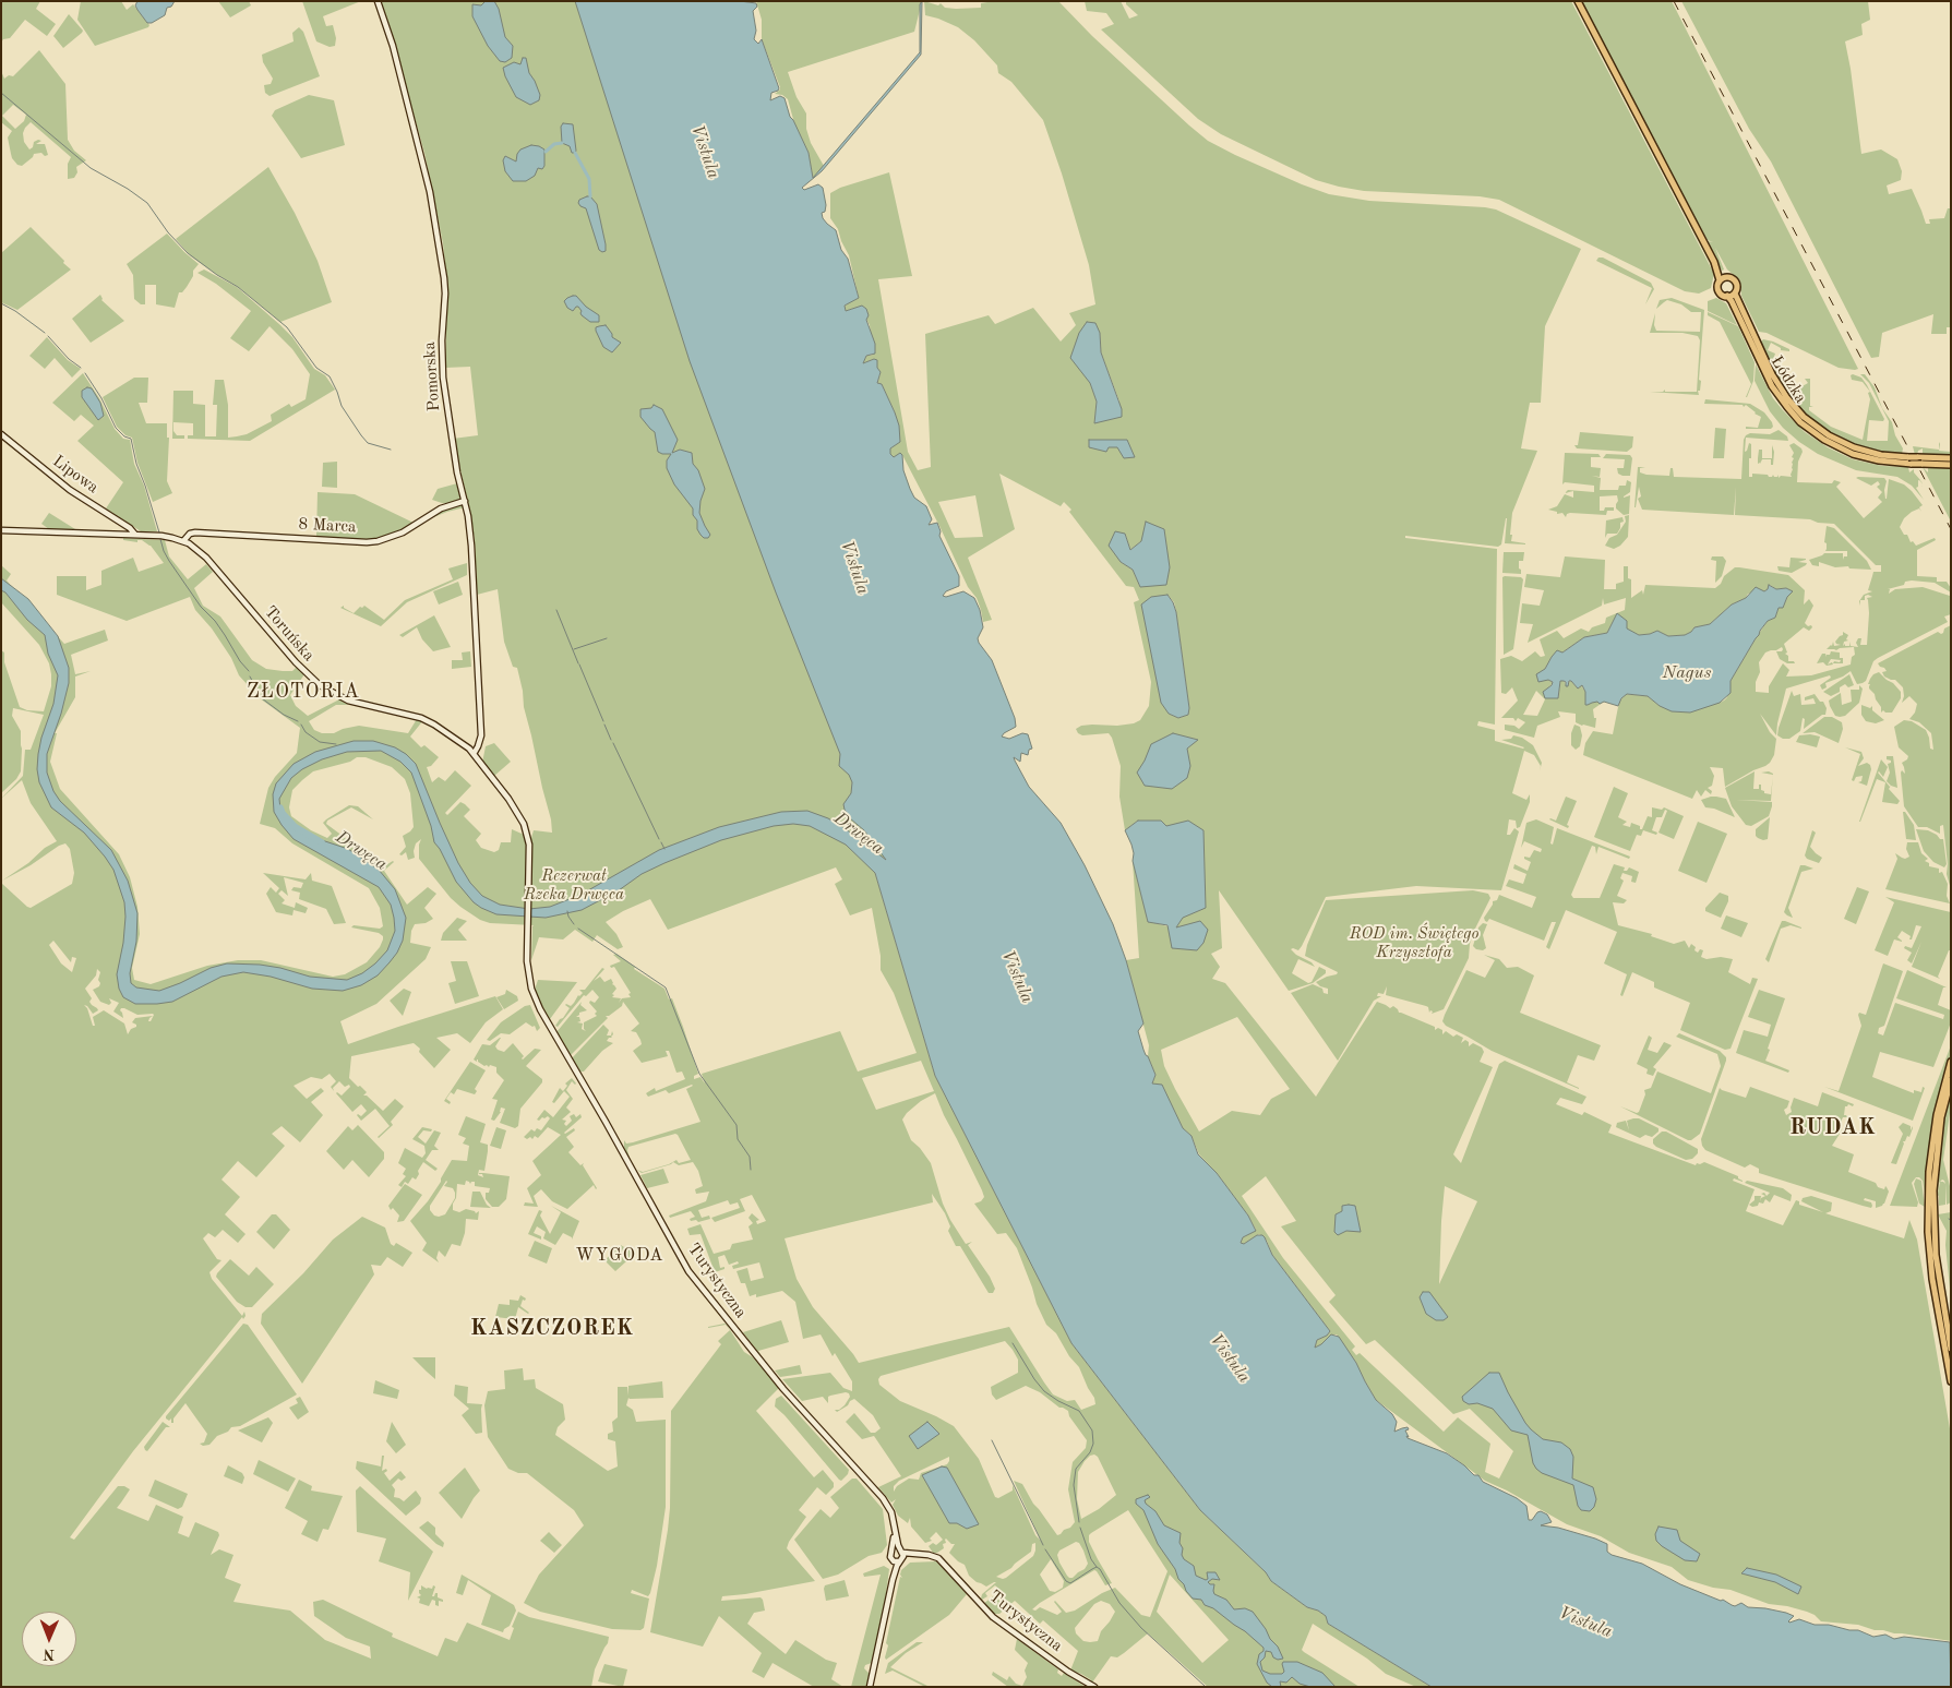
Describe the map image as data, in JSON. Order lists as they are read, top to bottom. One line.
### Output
{"streets":{"main road":["Pomorska","Łódzka","Lipowa","8 Marca","Toruńska","Turystyczna"]},"crossings":[["Pomorska","8 Marca"],["Pomorska","Toruńska"],["Lipowa","Toruńska"],["8 Marca","Toruńska"],["Toruńska","Turystyczna"]],"districts":["ZŁOTORIA","RUDAK","WYGODA","KASZCZOREK"],"water":["Vistula","Nagus","Drwęca"],"parks":["Rezerwat Rzeka Drwęca","ROD im. Świętego Krzysztofa"],"north":"bottom"}
